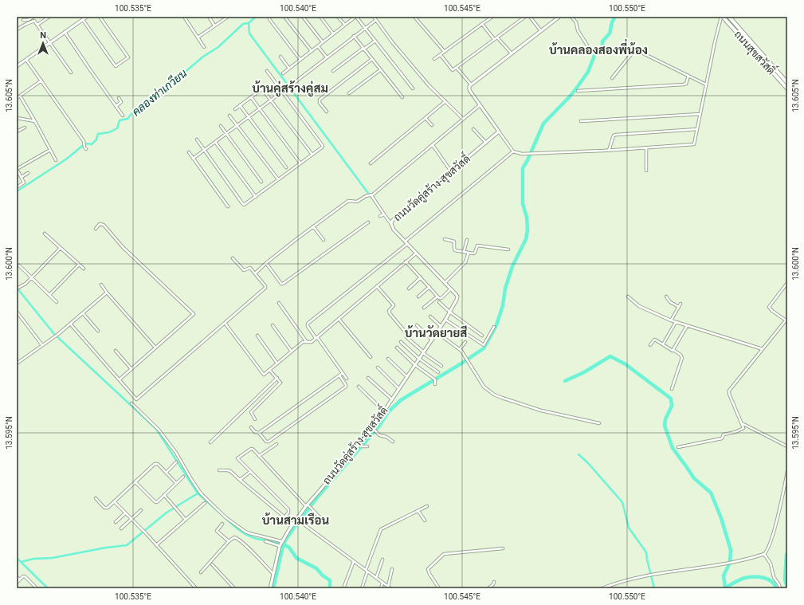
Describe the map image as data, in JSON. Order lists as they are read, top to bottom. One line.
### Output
{"streets":{"main road":["ถนนสุขสวัสดิ์"],"street":["ถนนวัดคู่สร้าง-สุขสวัสดิ์"]},"districts":["บ้านคลองสองพี่น้อง","บ้านคู่สร้างคู่สม","บ้านวัดยายสี","บ้านสามเรือน"],"water":["คลองท่าเกวียน"],"north":"top","coordinates":["100.535°E","100.540°E","100.545°E","100.550°E","13.605°N","13.600°N","13.595°N"]}
